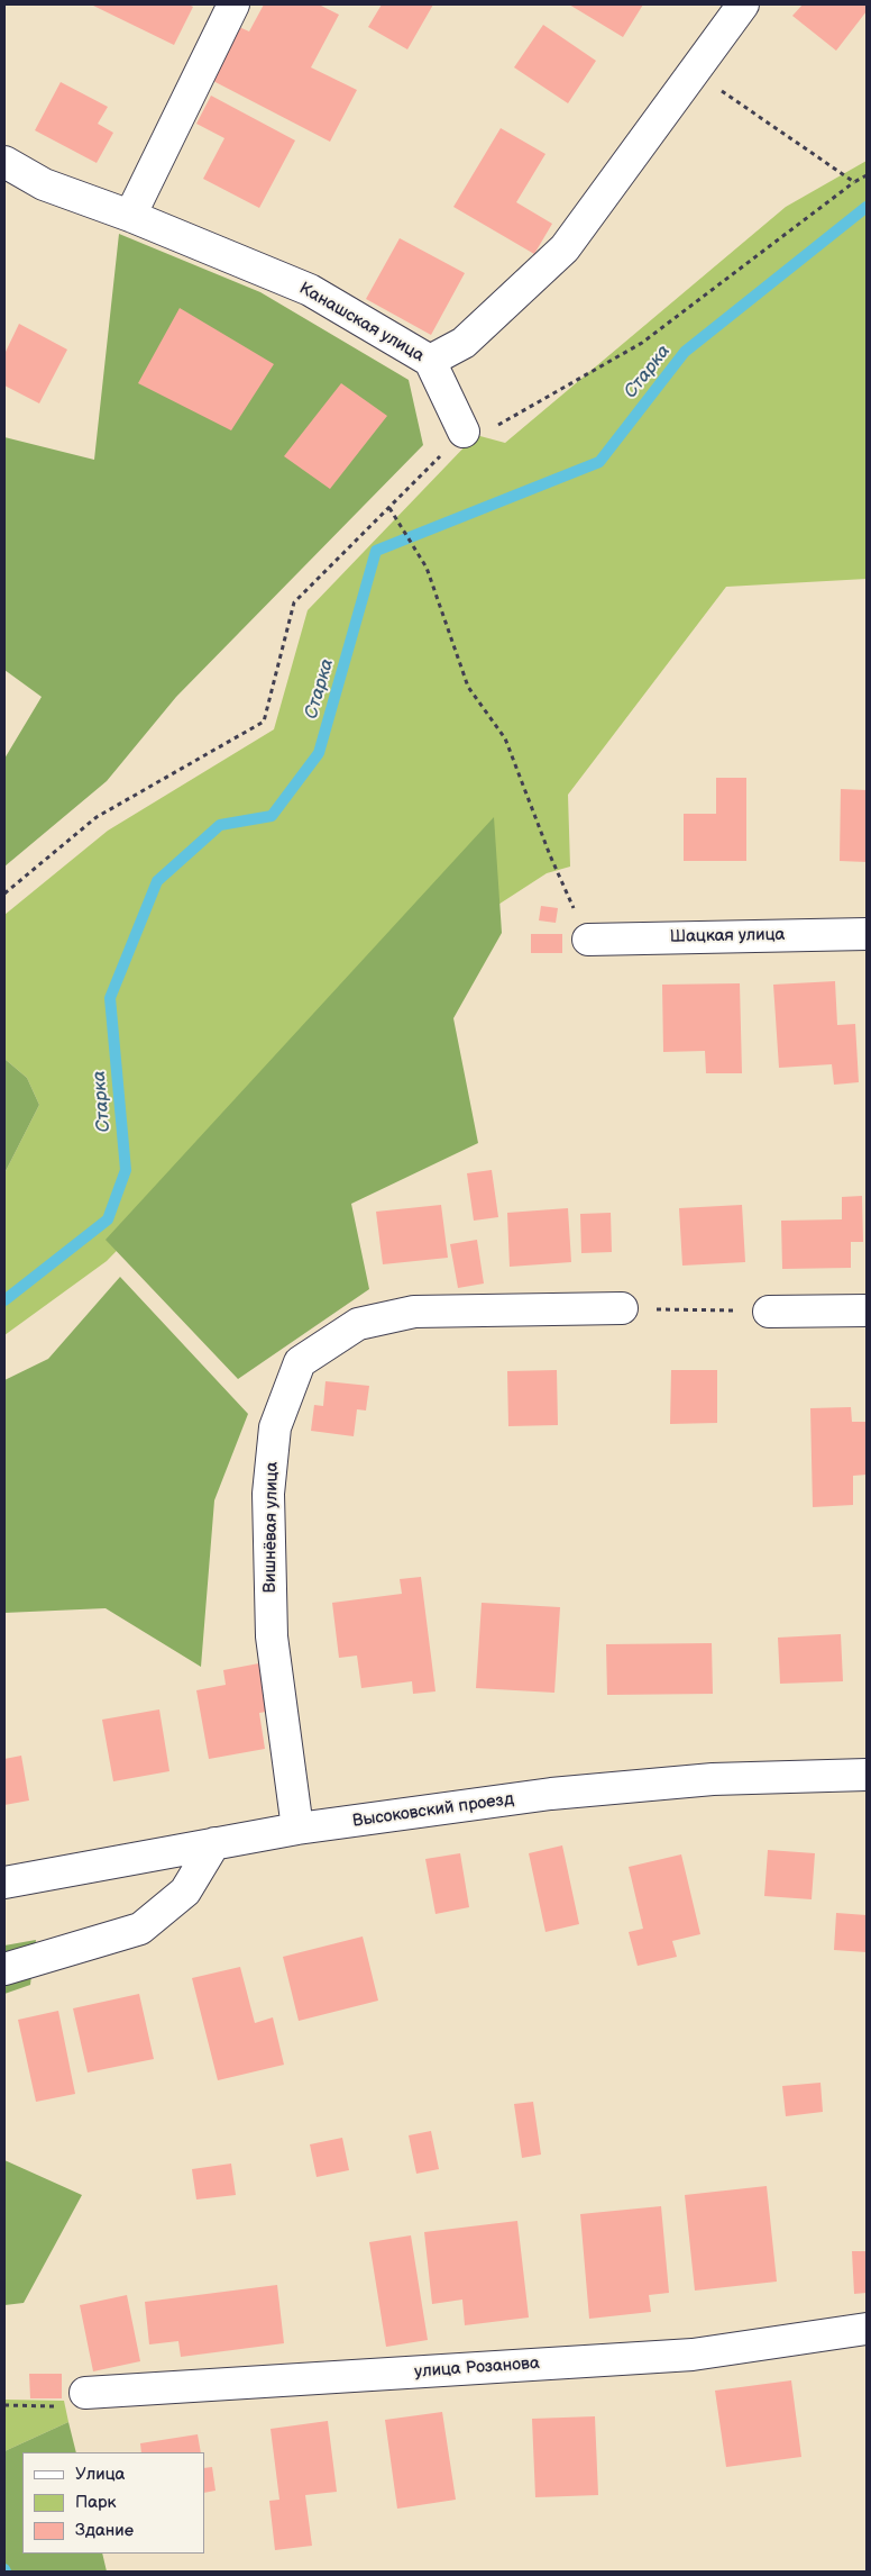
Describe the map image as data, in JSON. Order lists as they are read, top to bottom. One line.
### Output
{"streets":{"street":["Канашская улица","Шацкая улица","Вишнёвая улица","Высоковский проезд","улица Розанова"]},"crossings":[["Вишнёвая улица","Высоковский проезд"]],"water":["Старка"],"legend":["Улица","Парк","Здание"]}
